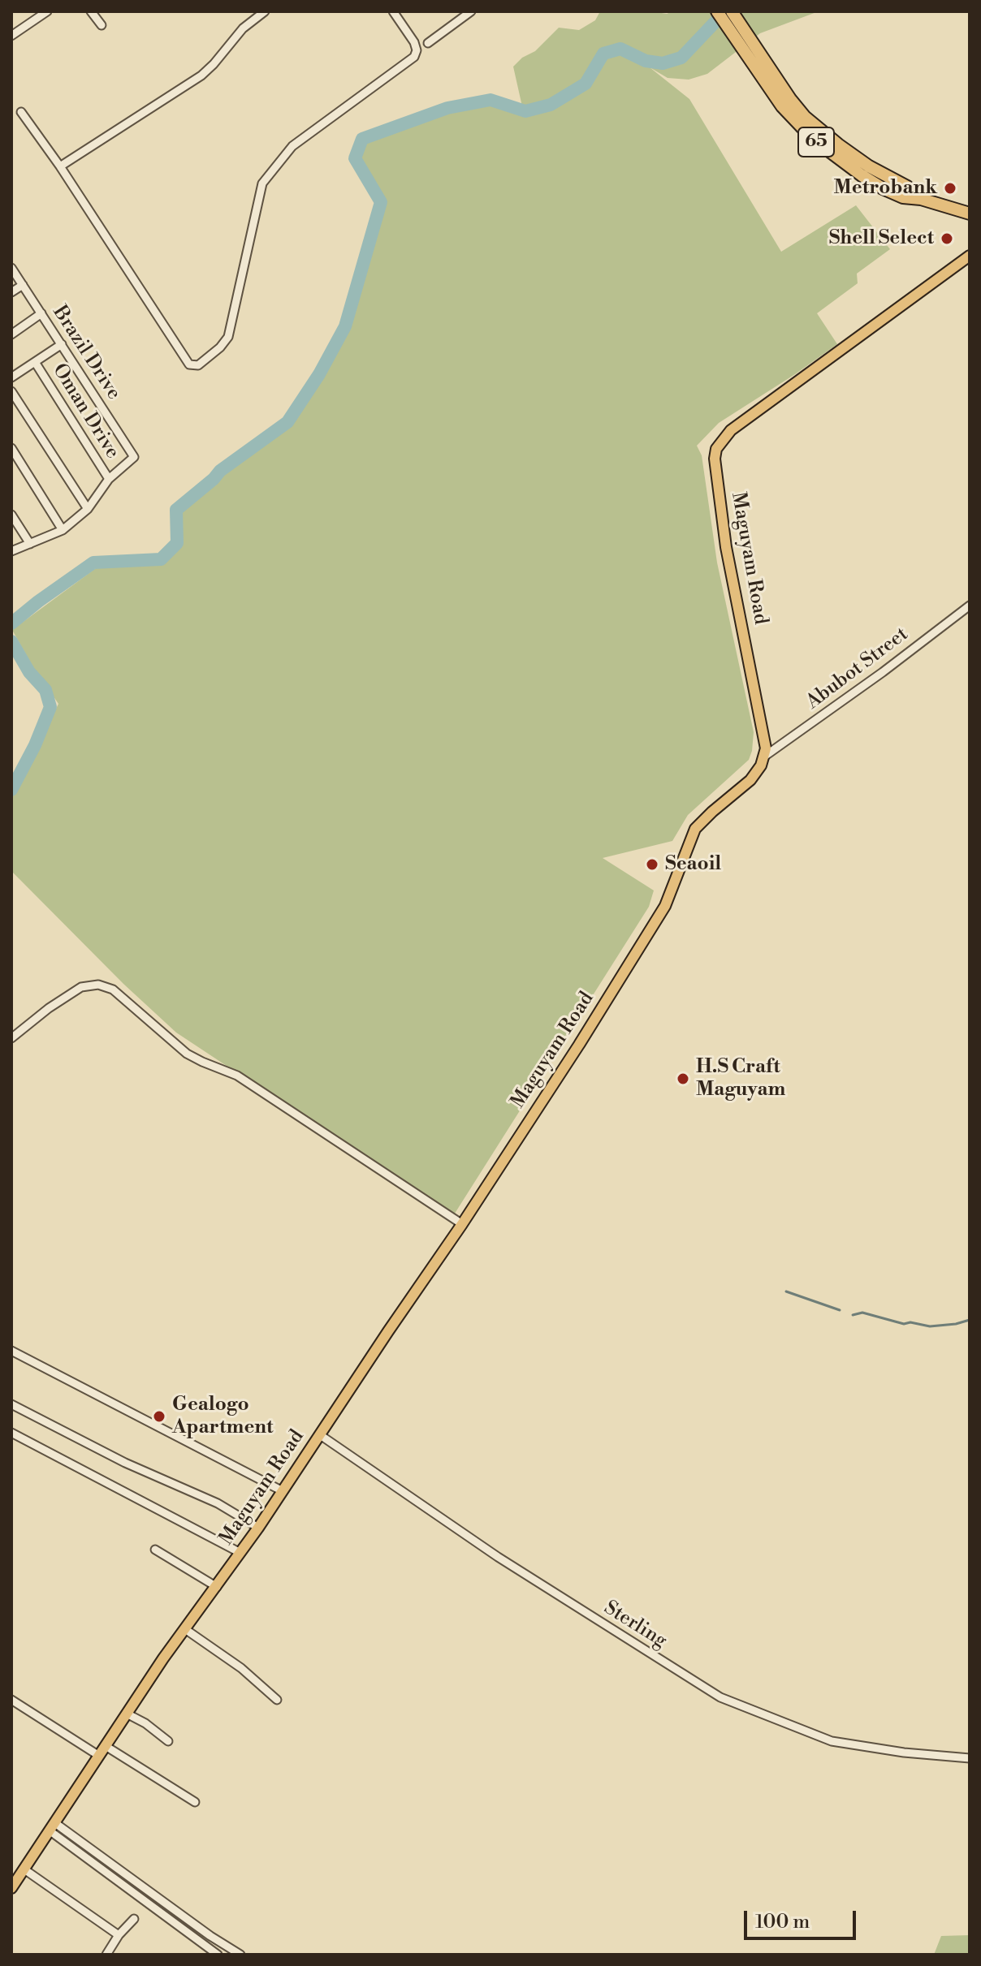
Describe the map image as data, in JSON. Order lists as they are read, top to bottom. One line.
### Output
{"streets":{"highway":["65"],"main road":["Maguyam Road"],"street":["Brazil Drive","Oman Drive","Abubot Street","Sterling"]},"crossings":[["Brazil Drive","Oman Drive"],["Maguyam Road","Abubot Street"],["Maguyam Road","Sterling"]],"places":["Metrobank","Shell Select","Seaoil","H.S Craft Maguyam","Gealogo Apartment"],"scale_bar":"100 m"}
